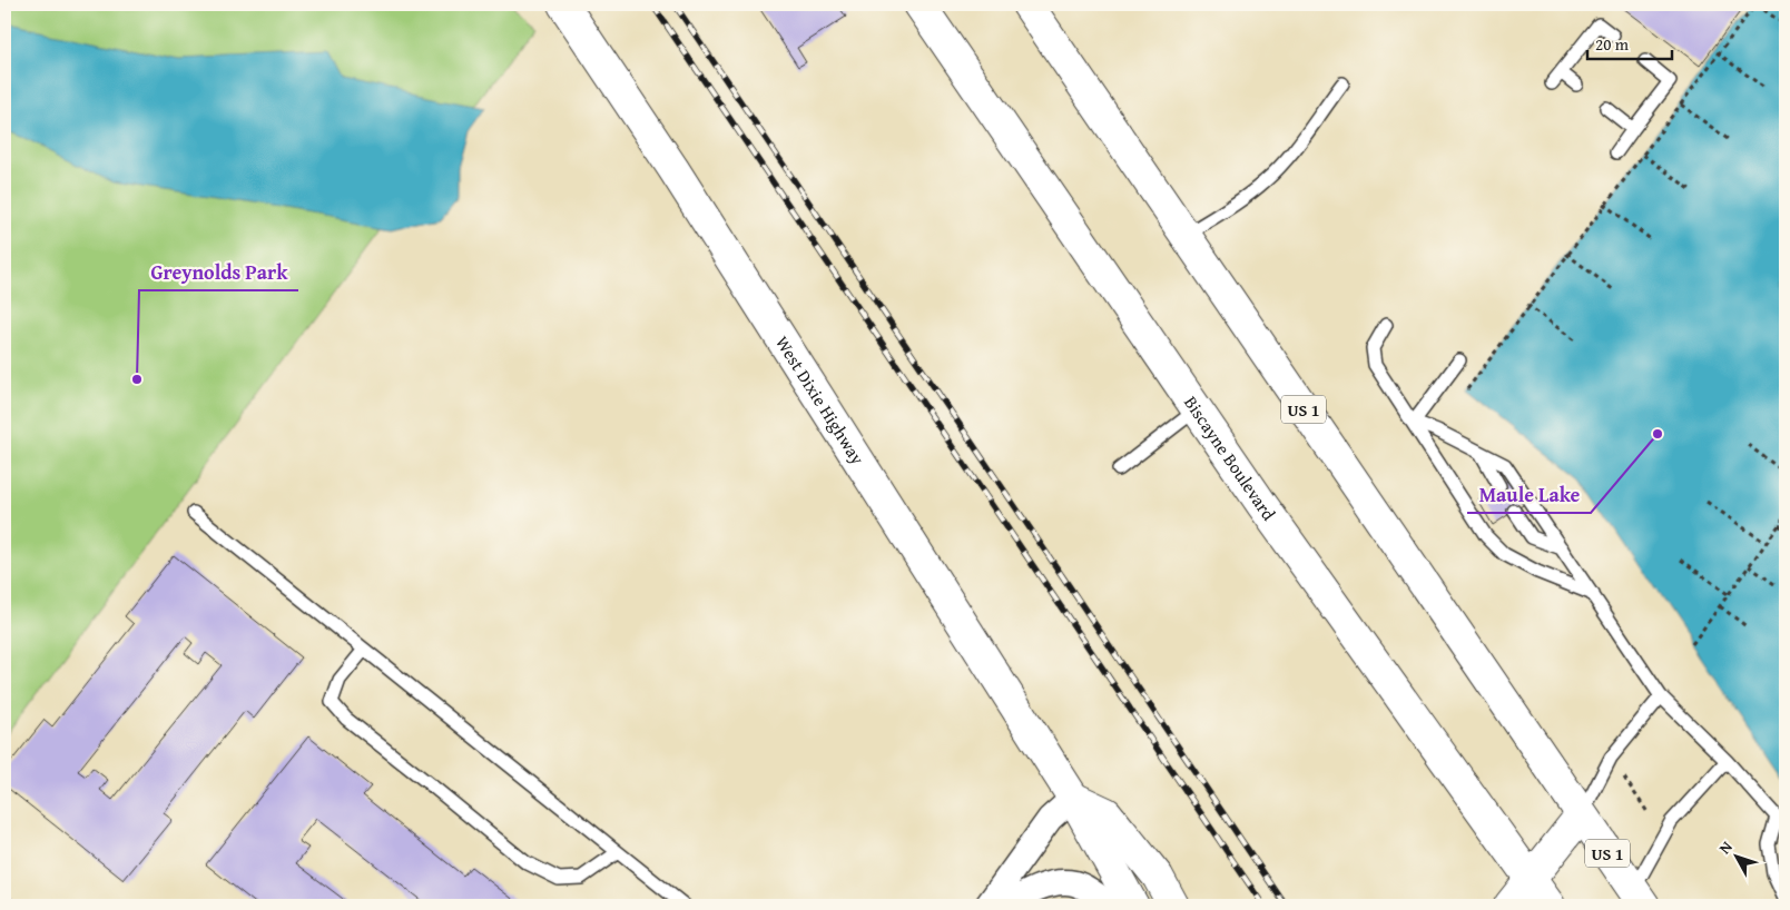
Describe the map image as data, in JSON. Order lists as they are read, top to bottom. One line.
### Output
{"streets":{"main road":["West Dixie Highway","US 1","Biscayne Boulevard"]},"places":["Greynolds Park","Maule Lake"],"scale_bar":"20 m","north":"top left"}
